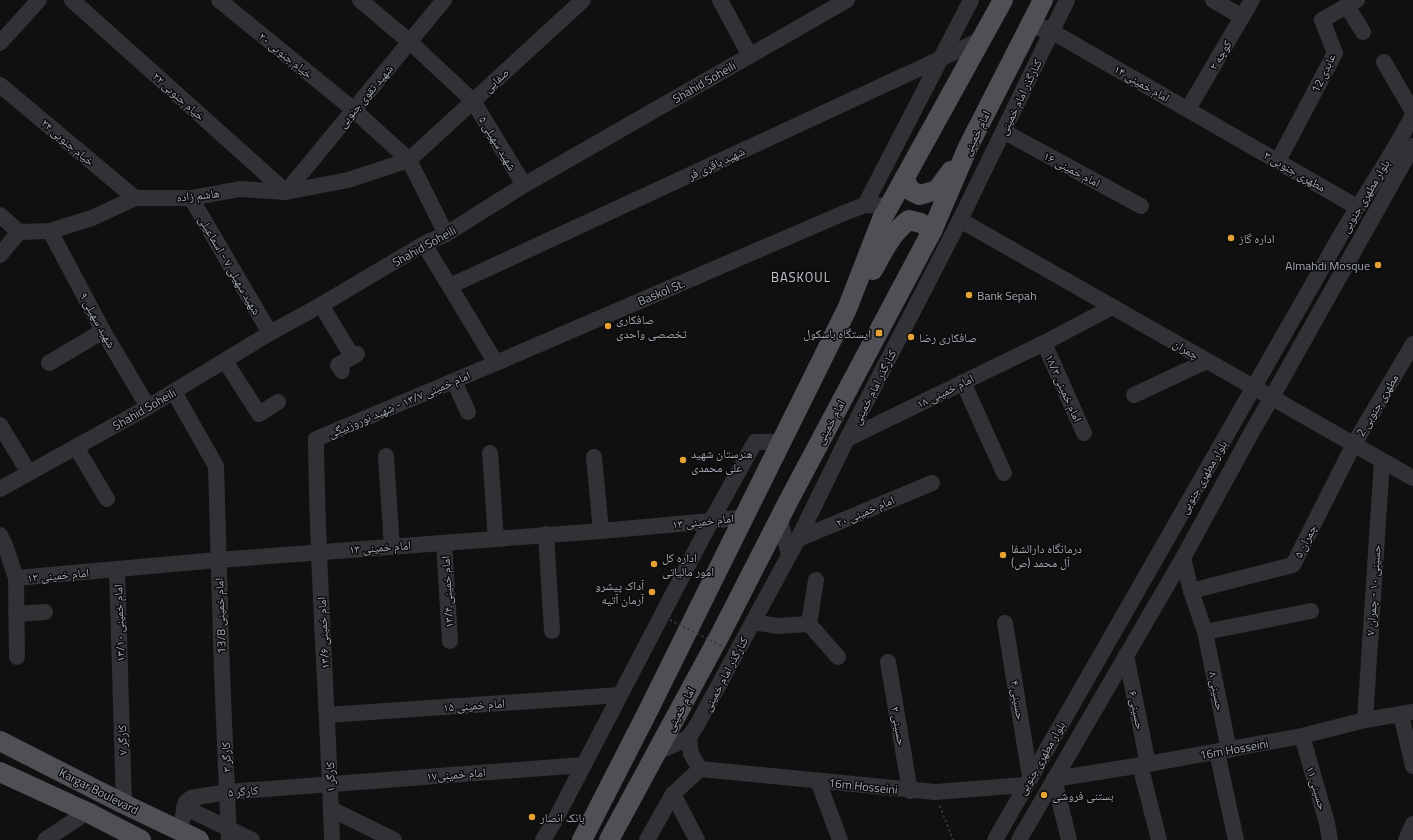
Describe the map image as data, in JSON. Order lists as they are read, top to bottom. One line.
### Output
{"streets":{"main road":["امام خمینی","Kargar Boulevard"],"street":["خیام جنوبی ۲۰","کوچه ۲","عابدی 12","صفایی","Shahid Soheili","امام خمینی ۱۴","خیام جنوبی ۲۲","شهید تقوی جنوبی","کنارگذر امام خمینی","خیام جنوبی ۲۴","شهید سهیلی ۵","شهید باقری فر","امام خمینی ۱۶","مطهری جنوبی ۳","هاشم زاده","بلوار مطهری جنوبی","شهید سهیلی ۷ - اسماعیلی","Baskol St.","شهید سهیلی ۹","چمران","امام خمینی ۱۸/۳","امام خمینی ۱۸","امام خمینی ۱۳/۷ - شهید نوروزبیگی","مطهری جنوبی 2","امام خمینی ۲۰","امام خمینی ۱۳","چمران ۵","حسينی ۱۰ - چمران ۷","امام خمینی ۱۳/۴","امام خمینی 13/8","امام خمینی ۱۳/۱۰","امام خمینی ۱۳/۶","حسینی ۸","حسینی ۴","امام خمینی ۱۵","حسینی ۶","حسینی ۲","کارگر ۷","16m Hosseini","کارگر ۳","امام خمینی۱۷","کارگر ۱","حسینی ۱۱","کارگر ۵"]},"crossings":[["خیام جنوبی ۲۰","صفایی"],["خیام جنوبی ۲۰","شهید تقوی جنوبی"],["خیام جنوبی ۲۰","هاشم زاده"],["کوچه ۲","امام خمینی ۱۴"],["عابدی 12","مطهری جنوبی ۳"],["صفایی","شهید سهیلی ۵"],["صفایی","هاشم زاده"],["Shahid Soheili","شهید سهیلی ۵"],["Shahid Soheili","شهید سهیلی ۷ - اسماعیلی"],["Shahid Soheili","شهید سهیلی ۹"],["Shahid Soheili","امام خمینی 13/8"],["امام خمینی ۱۴","کنارگذر امام خمینی"],["امام خمینی ۱۴","مطهری جنوبی ۳"],["خیام جنوبی ۲۲","شهید تقوی جنوبی"],["خیام جنوبی ۲۲","هاشم زاده"],["شهید تقوی جنوبی","شهید سهیلی ۵"],["شهید تقوی جنوبی","هاشم زاده"],["کنارگذر امام خمینی","امام خمینی ۱۶"],["کنارگذر امام خمینی","چمران"],["کنارگذر امام خمینی","امام خمینی ۱۸"],["کنارگذر امام خمینی","امام خمینی ۲۰"],["خیام جنوبی ۲۴","هاشم زاده"],["مطهری جنوبی ۳","بلوار مطهری جنوبی"],["هاشم زاده","شهید سهیلی ۷ - اسماعیلی"],["هاشم زاده","شهید سهیلی ۹"],["بلوار مطهری جنوبی","چمران"],["بلوار مطهری جنوبی","حسینی ۸"],["بلوار مطهری جنوبی","حسینی ۴"],["بلوار مطهری جنوبی","حسینی ۶"],["بلوار مطهری جنوبی","16m Hosseini"],["Baskol St.","امام خمینی ۱۳/۷ - شهید نوروزبیگی"],["چمران","امام خمینی ۱۸"],["چمران","مطهری جنوبی 2"],["چمران","چمران ۵"],["چمران","حسينی ۱۰ - چمران ۷"],["امام خمینی ۱۸/۳","امام خمینی ۱۸"],["امام خمینی ۱۳/۷ - شهید نوروزبیگی","امام خمینی ۱۳"],["امام خمینی ۱۳/۷ - شهید نوروزبیگی","امام خمینی ۱۳/۶"],["مطهری جنوبی 2","چمران ۵"],["امام خمینی ۱۳","امام خمینی ۱۳/۴"],["امام خمینی ۱۳","امام خمینی 13/8"],["امام خمینی ۱۳","امام خمینی ۱۳/۱۰"],["امام خمینی ۱۳","امام خمینی ۱۳/۶"],["چمران ۵","حسینی ۸"],["حسينی ۱۰ - چمران ۷","16m Hosseini"],["امام خمینی 13/8","کارگر ۳"],["امام خمینی ۱۳/۱۰","کارگر ۷"],["امام خمینی ۱۳/۶","امام خمینی ۱۵"],["امام خمینی ۱۳/۶","کارگر ۱"],["حسینی ۸","16m Hosseini"],["حسینی ۴","16m Hosseini"],["امام خمینی ۱۵","کارگر ۱"],["حسینی ۶","16m Hosseini"],["حسینی ۲","16m Hosseini"],["کارگر ۷","Kargar Boulevard"],["16m Hosseini","حسینی ۱۱"],["کارگر ۳","کارگر ۵"],["امام خمینی۱۷","کارگر ۱"],["امام خمینی۱۷","کارگر ۵"],["کارگر ۱","کارگر ۵"]],"districts":["BASKOUL"],"places":{"other":["اداره گاز","Almahdi Mosque","Bank Sepah","صافکاری تخصصی واحدی","صافکاری رضا","هنرستان شهید علی محمدی","درمانگاه دارالشفا آل محمد (ص)","اداره کل امور مالیاتی","آداک پیشرو آرمان آتیه","بستنی فروشی","بانک انصار"],"transit":["ایستگاه باسکول"]}}
